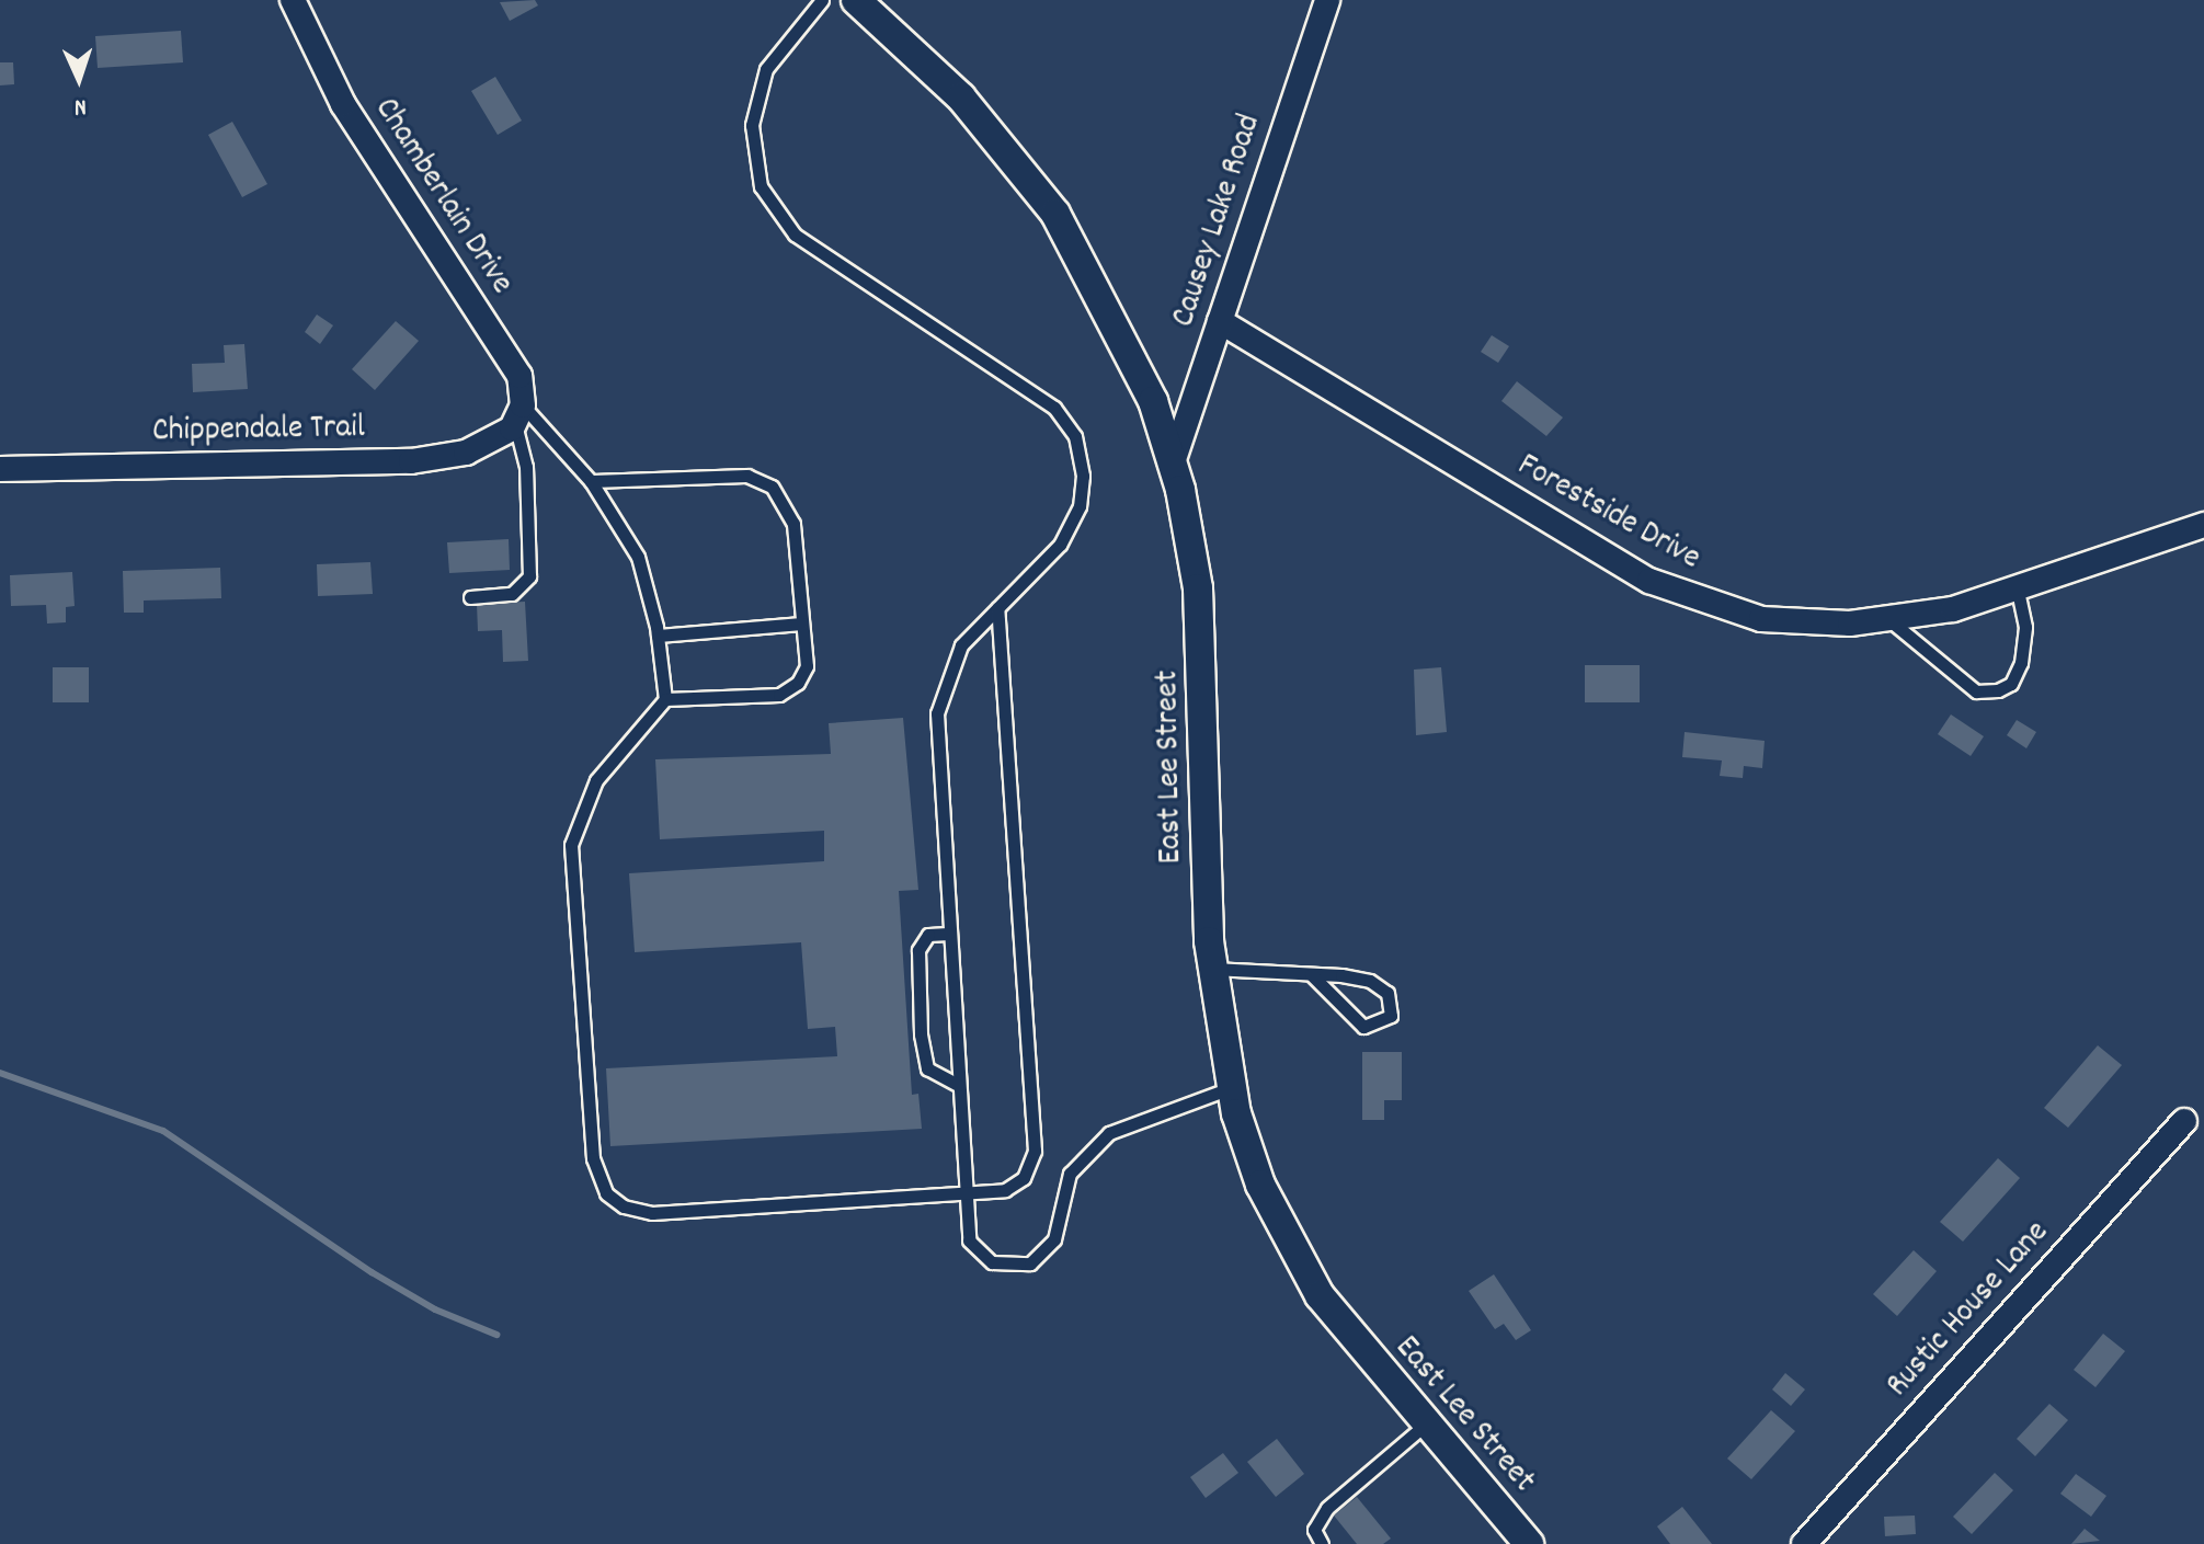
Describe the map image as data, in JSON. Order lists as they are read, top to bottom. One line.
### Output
{"streets":{"street":["Chamberlain Drive","Causey Lake Road","Chippendale Trail","Forestside Drive","East Lee Street","Rustic House Lane"]},"crossings":[["Chamberlain Drive","Chippendale Trail"],["Causey Lake Road","Forestside Drive"],["Causey Lake Road","East Lee Street"]],"north":"bottom"}
